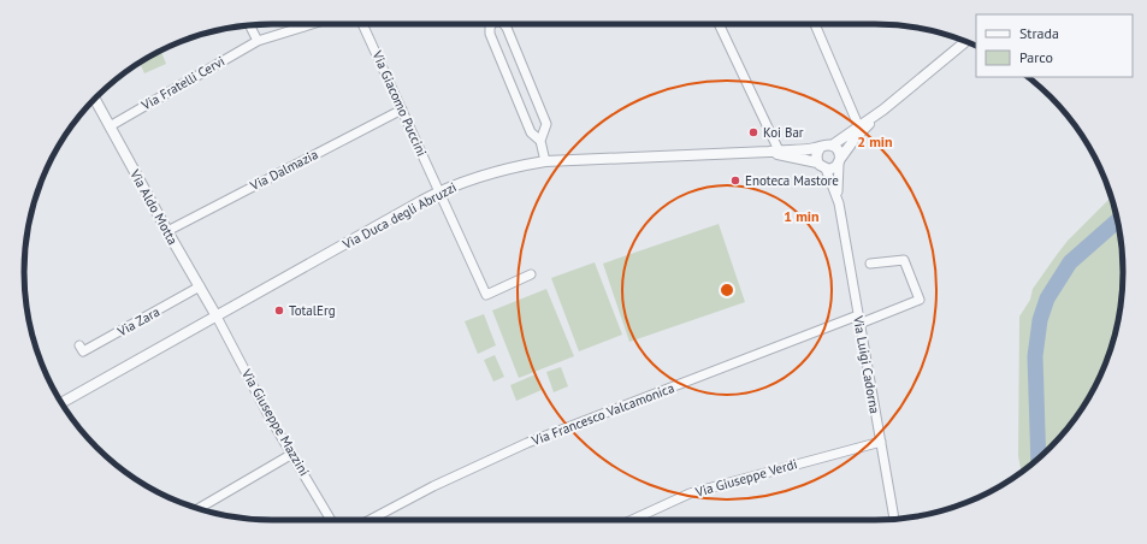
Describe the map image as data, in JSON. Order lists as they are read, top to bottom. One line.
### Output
{"streets":{"street":["Via Fratelli Cervi","Via Giacomo Puccini","Via Dalmazia","Via Aldo Motta","Via Duca degli Abruzzi","Via Zara","Via Luigi Cadorna","Via Francesco Valcamonica","Via Giuseppe Mazzini","Via Giuseppe Verdi"]},"crossings":[["Via Fratelli Cervi","Via Aldo Motta"],["Via Giacomo Puccini","Via Dalmazia"],["Via Giacomo Puccini","Via Duca degli Abruzzi"],["Via Dalmazia","Via Aldo Motta"],["Via Aldo Motta","Via Duca degli Abruzzi"],["Via Aldo Motta","Via Zara"],["Via Aldo Motta","Via Giuseppe Mazzini"],["Via Duca degli Abruzzi","Via Luigi Cadorna"],["Via Duca degli Abruzzi","Via Giuseppe Mazzini"],["Via Luigi Cadorna","Via Francesco Valcamonica"],["Via Luigi Cadorna","Via Giuseppe Verdi"]],"places":["Koi Bar","Enoteca Mastore","TotalErg"],"legend":["Strada","Parco"],"rings":["2 min","1 min"]}
